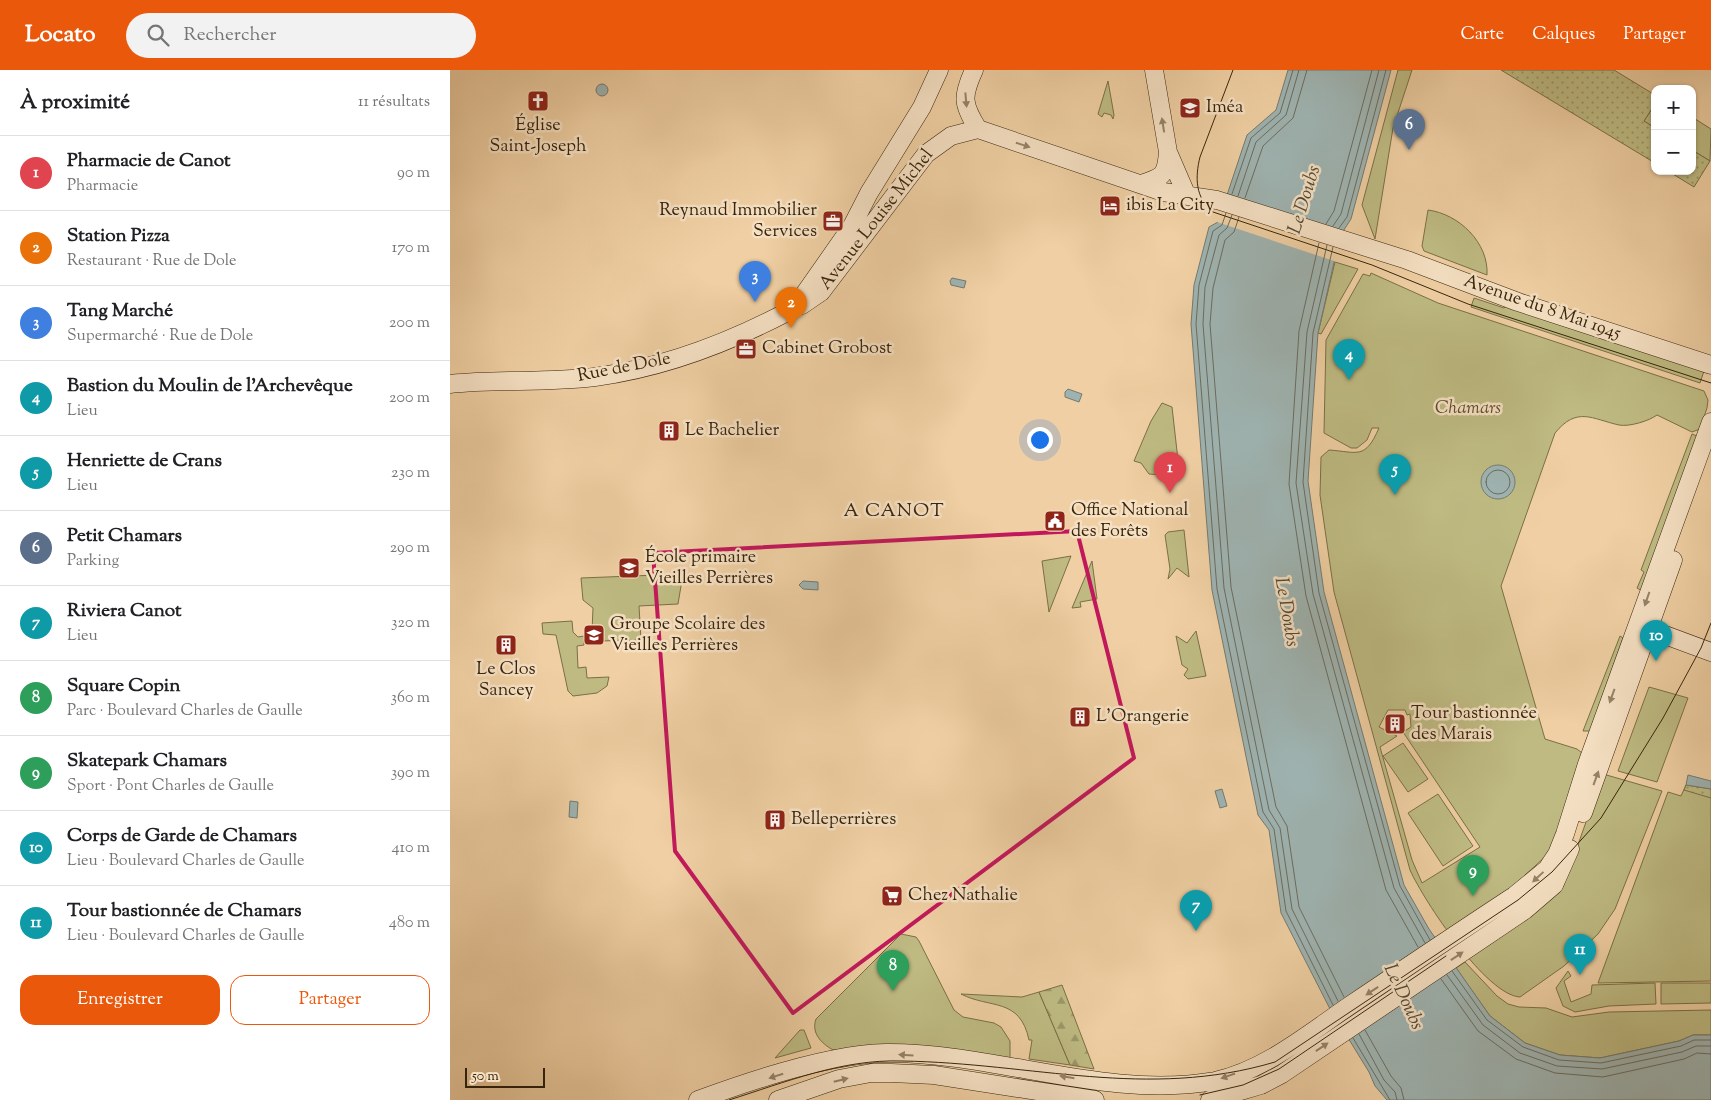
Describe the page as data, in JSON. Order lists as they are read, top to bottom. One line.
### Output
{"streets":{"main road":["Avenue Louise Michel","Avenue du 8 Mai 1945","Rue de Dole"]},"crossings":[["Avenue Louise Michel","Rue de Dole"]],"districts":["A CANOT"],"water":["Le Doubs"],"parks":["Chamars"],"places":{"church":["Église Saint-Joseph"],"school or university":["Iméa","École primaire Vieilles Perrières","Groupe Scolaire des Vieilles Perrières"],"hotel":["ibis La City"],"office":["Reynaud Immobilier Services","Cabinet Grobost"],"building":["Le Bachelier","Le Clos Sancey","L'Orangerie","Tour bastionnée des Marais","Belleperrières"],"public building":["Office National des Forêts"],"supermarket":["Chez Nathalie"]},"scale_bar":"50 m","page":{"header":"Locato","search":"Rechercher","nav":["Carte","Calques","Partager"],"heading":["À proximité","11 résultats"],"map_buttons":["+","−"],"pins":["6","3","2","4","1","5","10","9","7","11","8"],"list":[{"mark":"1","name":"Pharmacie de Canot","note":"Pharmacie","value":"90 m"},{"mark":"2","name":"Station Pizza","note":"Restaurant · Rue de Dole","value":"170 m"},{"mark":"3","name":"Tang Marché","note":"Supermarché · Rue de Dole","value":"200 m"},{"mark":"4","name":"Bastion du Moulin de l’Archevêque","note":"Lieu","value":"200 m"},{"mark":"5","name":"Henriette de Crans","note":"Lieu","value":"230 m"},{"mark":"6","name":"Petit Chamars","note":"Parking","value":"290 m"},{"mark":"7","name":"Riviera Canot","note":"Lieu","value":"320 m"},{"mark":"8","name":"Square Copin","note":"Parc · Boulevard Charles de Gaulle","value":"360 m"},{"mark":"9","name":"Skatepark Chamars","note":"Sport · Pont Charles de Gaulle","value":"390 m"},{"mark":"10","name":"Corps de Garde de Chamars","note":"Lieu · Boulevard Charles de Gaulle","value":"410 m"},{"mark":"11","name":"Tour bastionnée de Chamars","note":"Lieu · Boulevard Charles de Gaulle","value":"480 m"}],"buttons":["Enregistrer","Partager"],"scale":"50 m"}}
